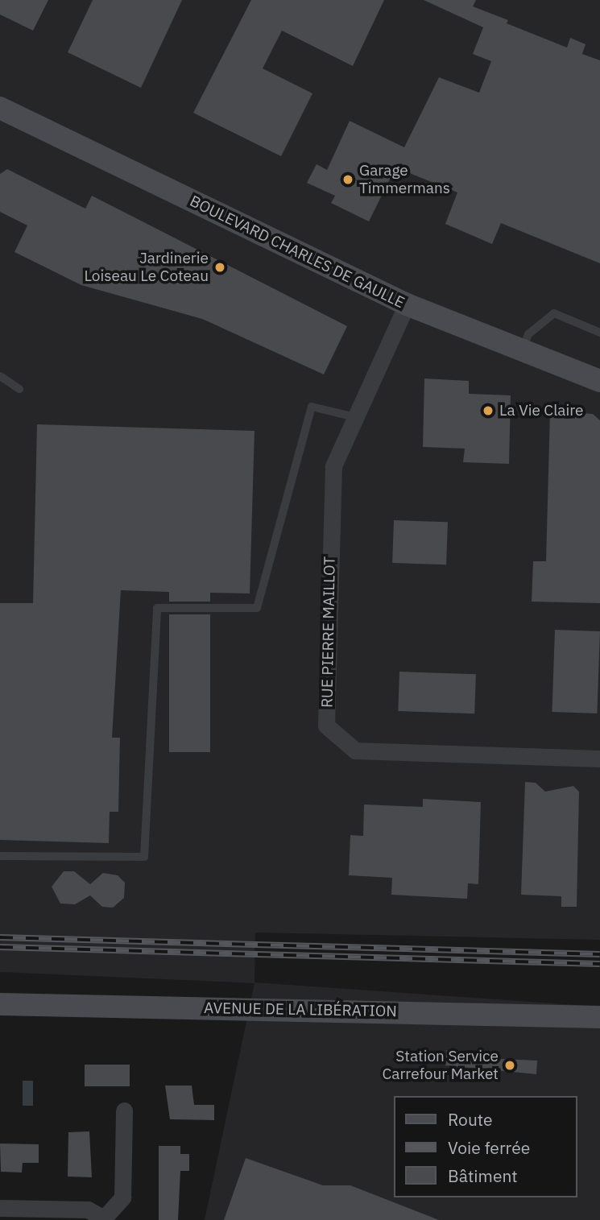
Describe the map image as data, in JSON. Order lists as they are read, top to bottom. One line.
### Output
{"streets":{"street":["BOULEVARD CHARLES DE GAULLE","RUE PIERRE MAILLOT","AVENUE DE LA LIBÉRATION"]},"crossings":[["BOULEVARD CHARLES DE GAULLE","RUE PIERRE MAILLOT"]],"places":["Garage Timmermans","Jardinerie Loiseau Le Coteau","La Vie Claire","Station Service Carrefour Market"],"legend":["Route","Voie ferrée","Bâtiment"]}
